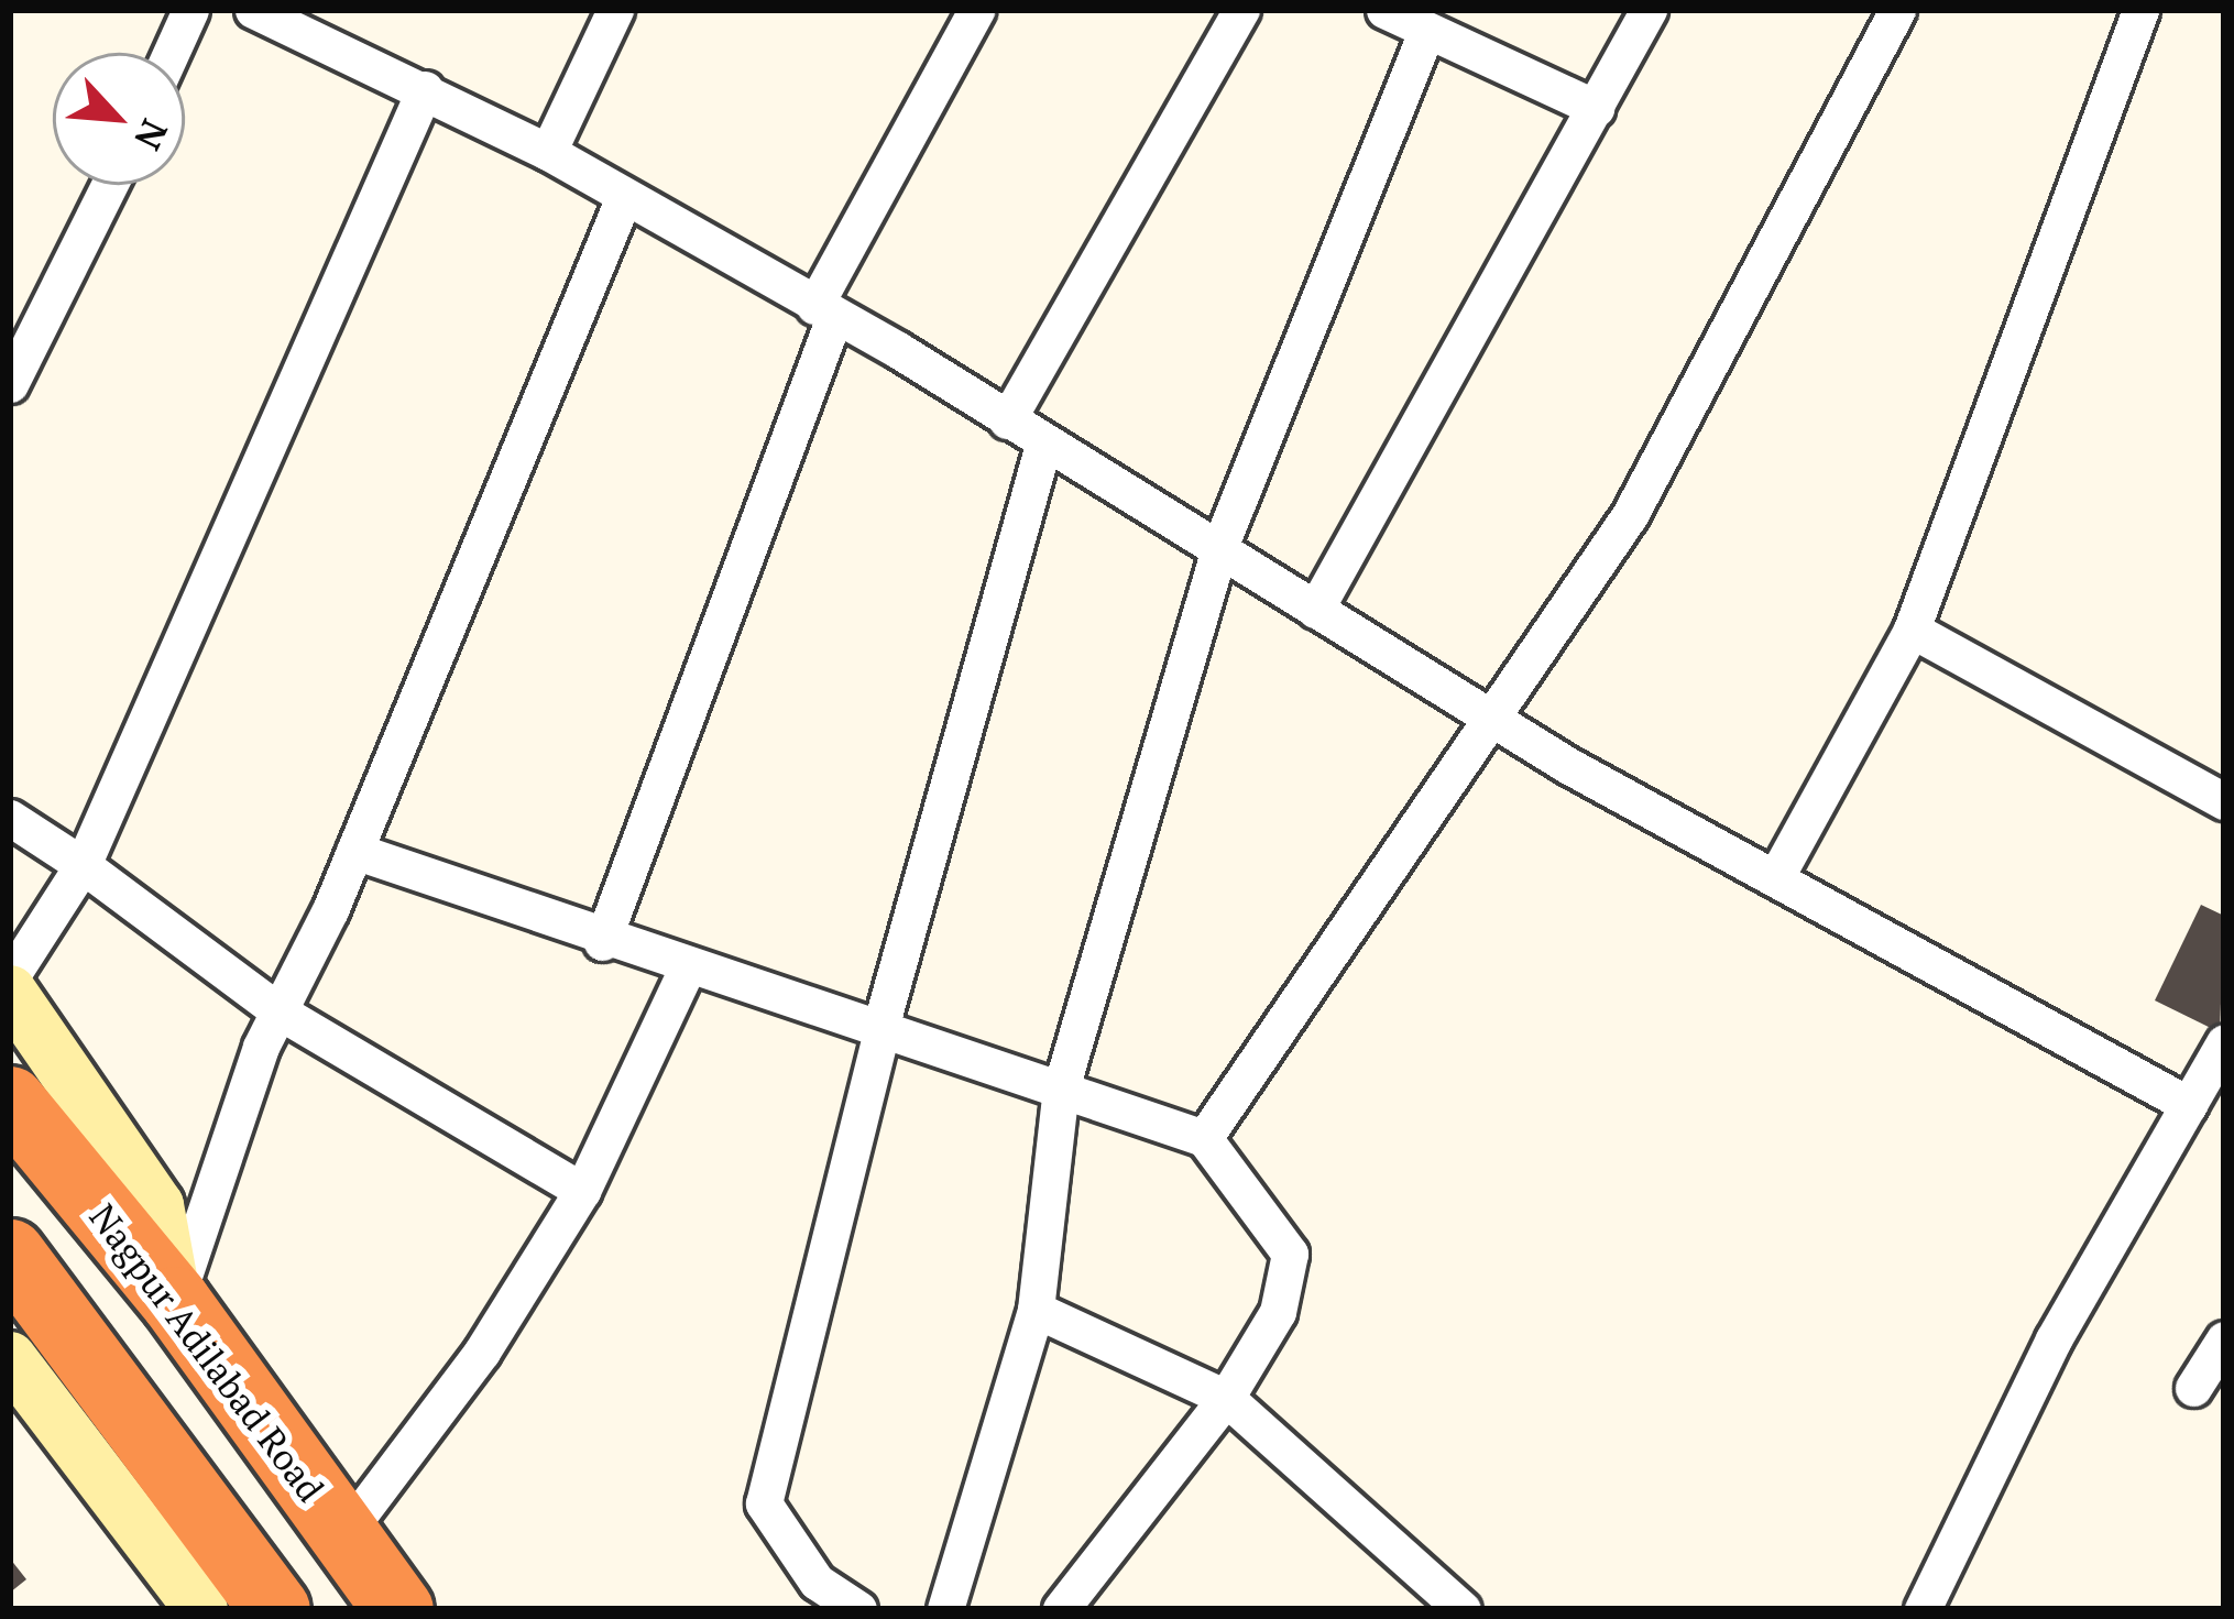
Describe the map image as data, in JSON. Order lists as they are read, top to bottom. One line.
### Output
{"streets":{"highway":["Nagpur Adilabad Road"]},"north":"bottom right"}
